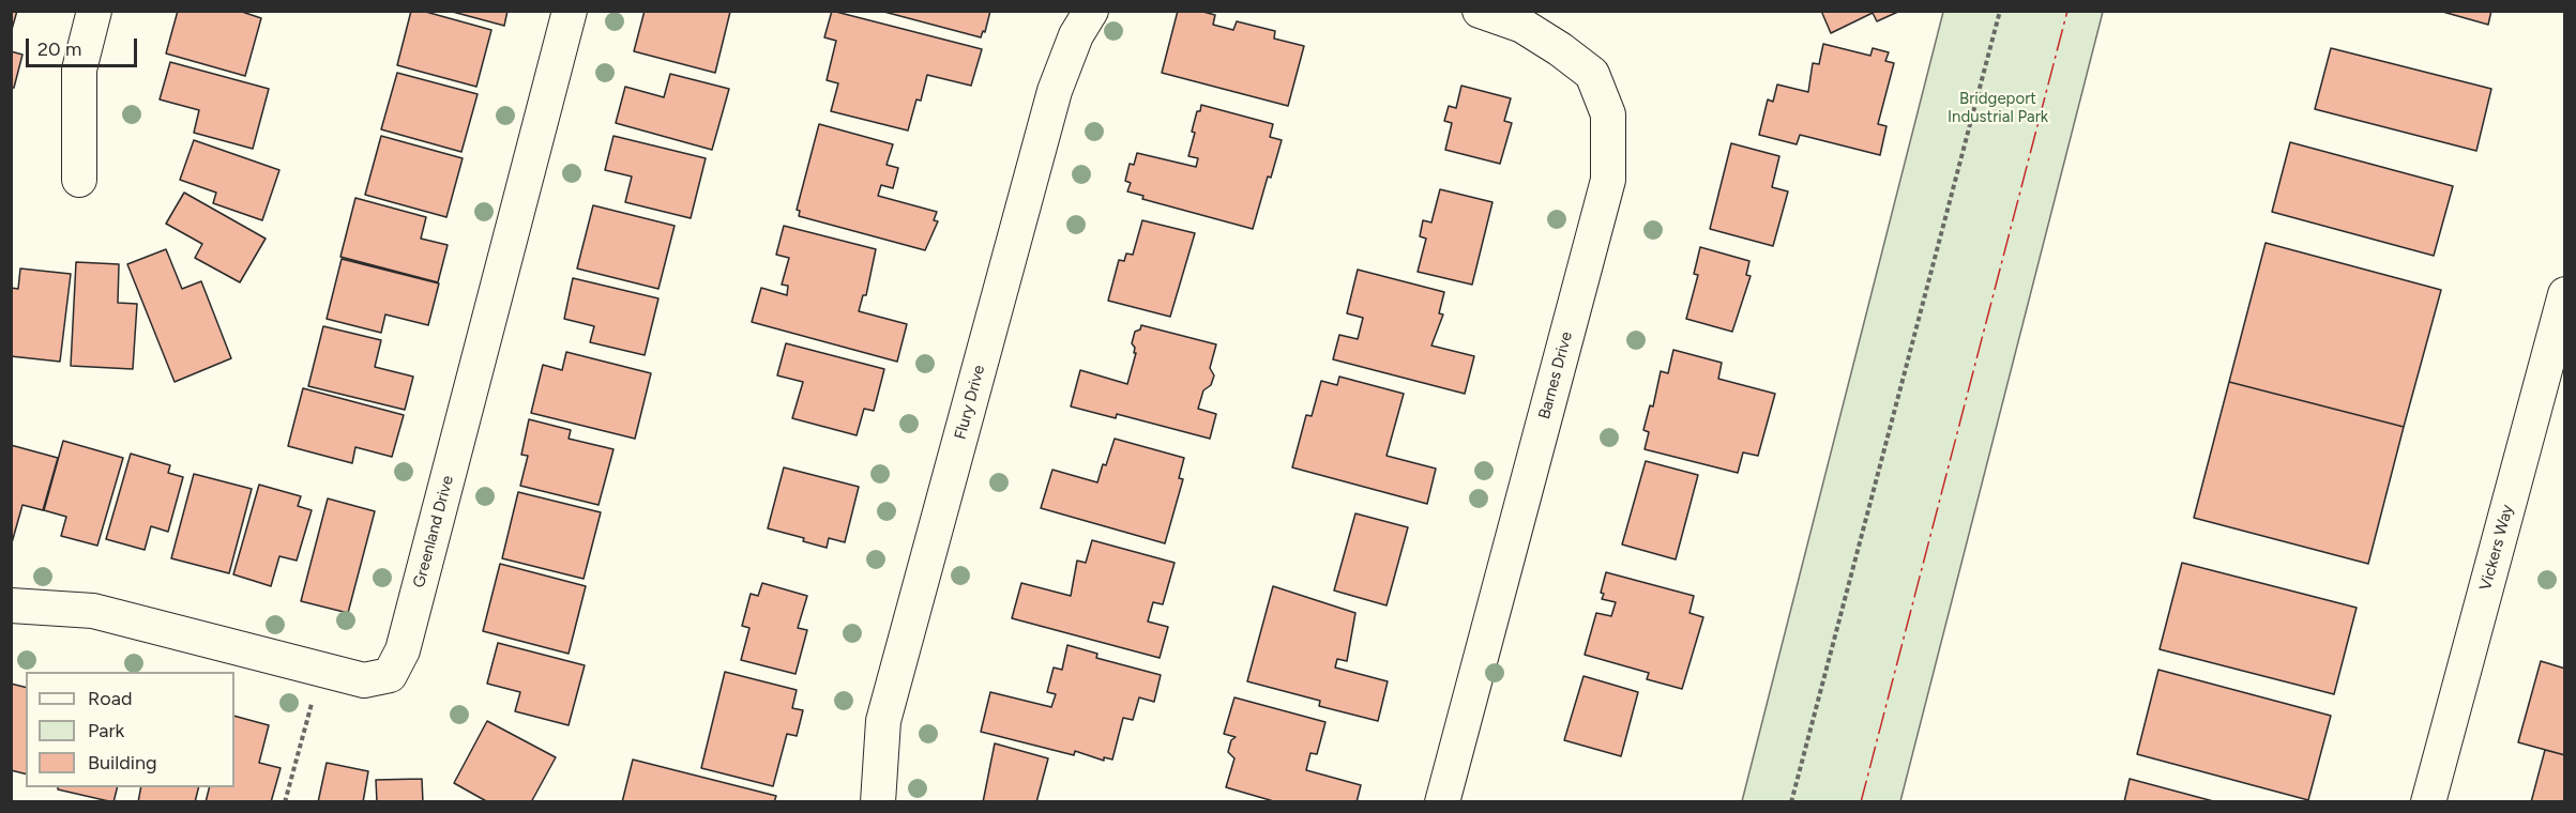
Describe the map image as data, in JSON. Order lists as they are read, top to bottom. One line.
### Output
{"streets":{"street":["Barnes Drive","Flury Drive","Greenland Drive","Vickers Way"]},"parks":["Bridgeport Industrial Park"],"legend":["Road","Park","Building"],"scale_bar":"20 m"}
